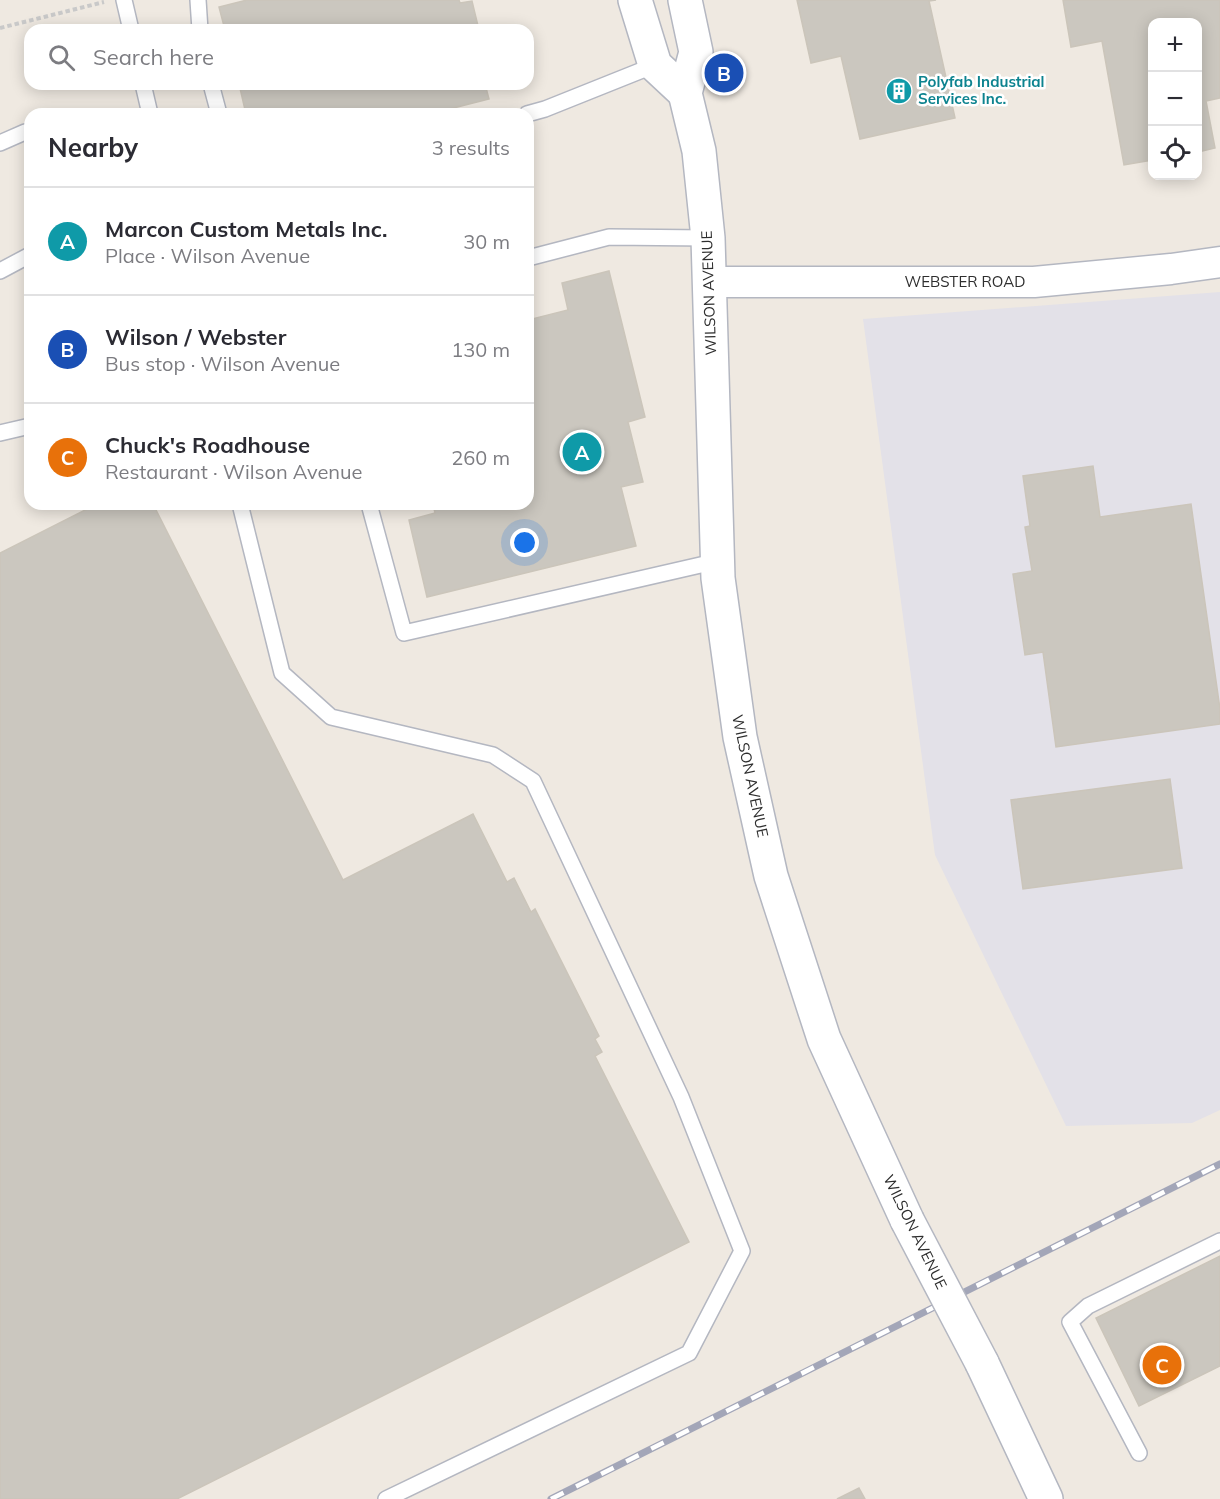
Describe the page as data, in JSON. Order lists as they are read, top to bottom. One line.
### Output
{"streets":{"street":["WEBSTER ROAD","WILSON AVENUE"]},"crossings":[["WEBSTER ROAD","WILSON AVENUE"]],"places":{"building":["Polyfab Industrial Services Inc."]},"page":{"map_buttons":["+","−"],"search":"Search here","pins":["B","A","C"],"heading":["Nearby","3 results"],"list":[{"mark":"A","name":"Marcon Custom Metals Inc.","note":"Place · Wilson Avenue","value":"30 m"},{"mark":"B","name":"Wilson / Webster","note":"Bus stop · Wilson Avenue","value":"130 m"},{"mark":"C","name":"Chuck's Roadhouse","note":"Restaurant · Wilson Avenue","value":"260 m"}]}}
